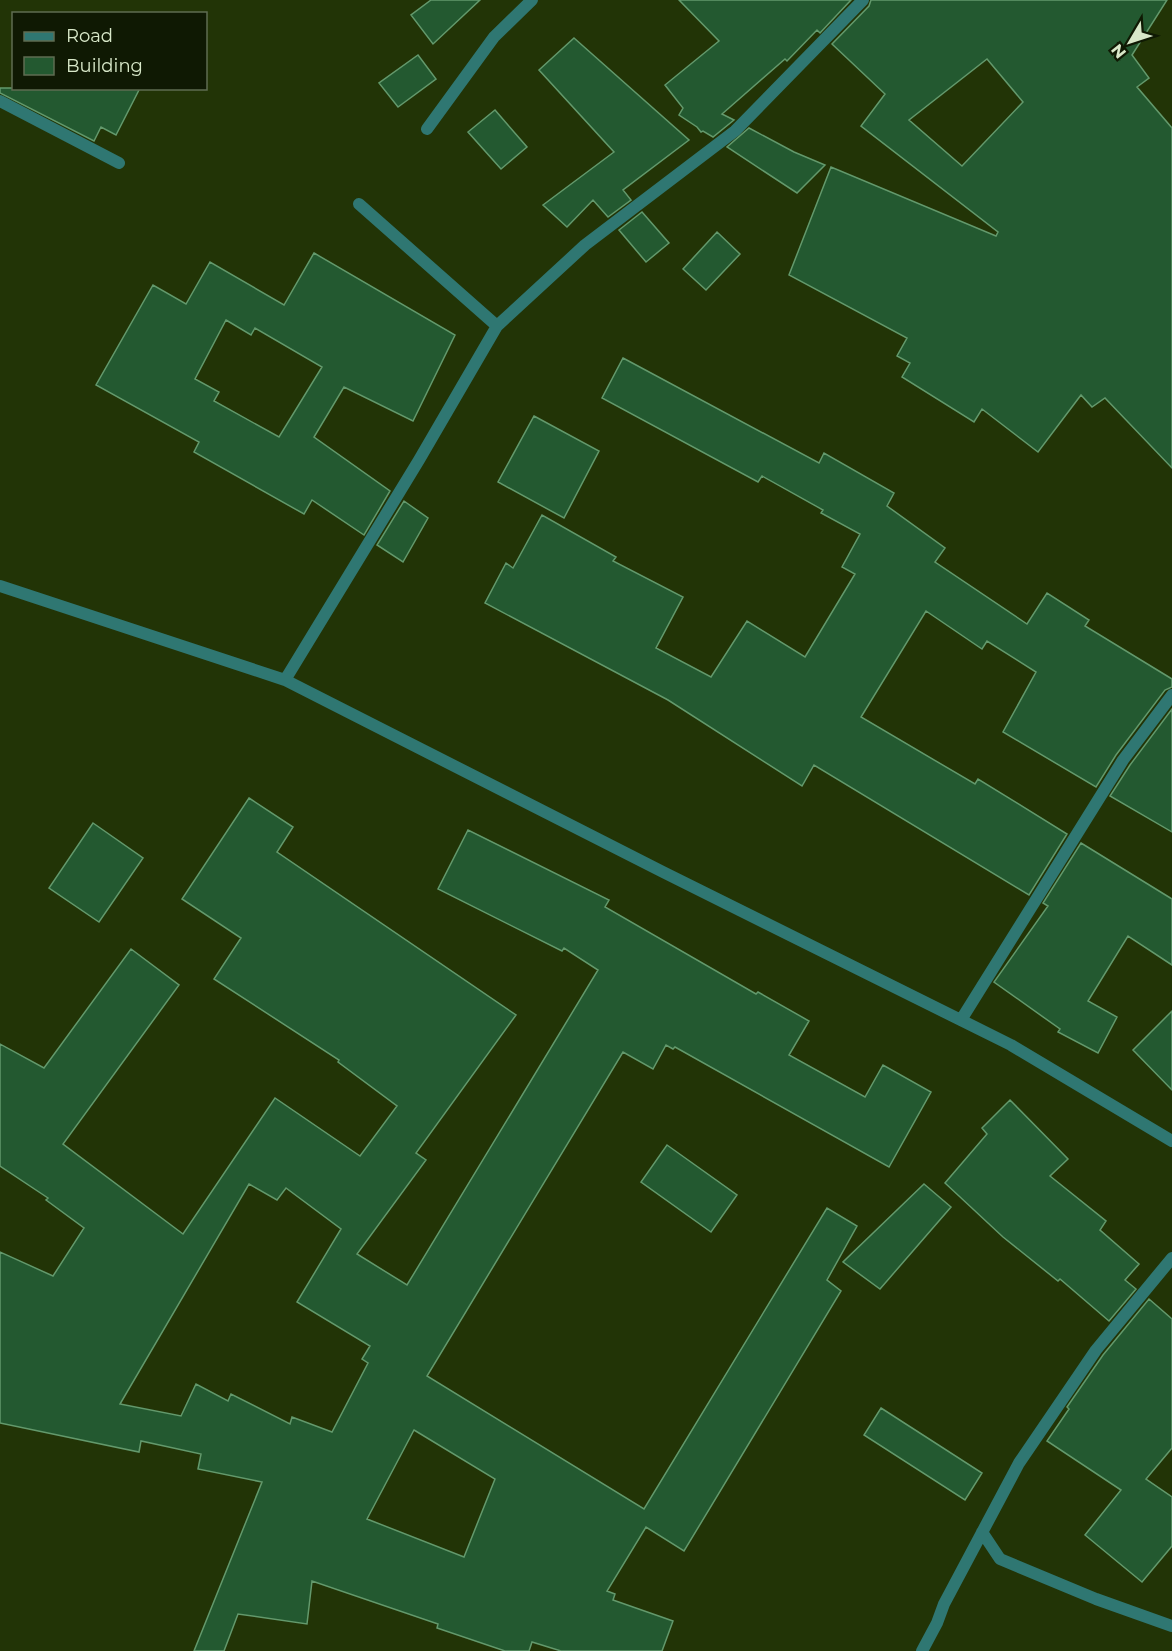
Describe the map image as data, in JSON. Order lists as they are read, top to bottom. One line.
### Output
{"legend":["Road","Building"],"north":"bottom left"}
